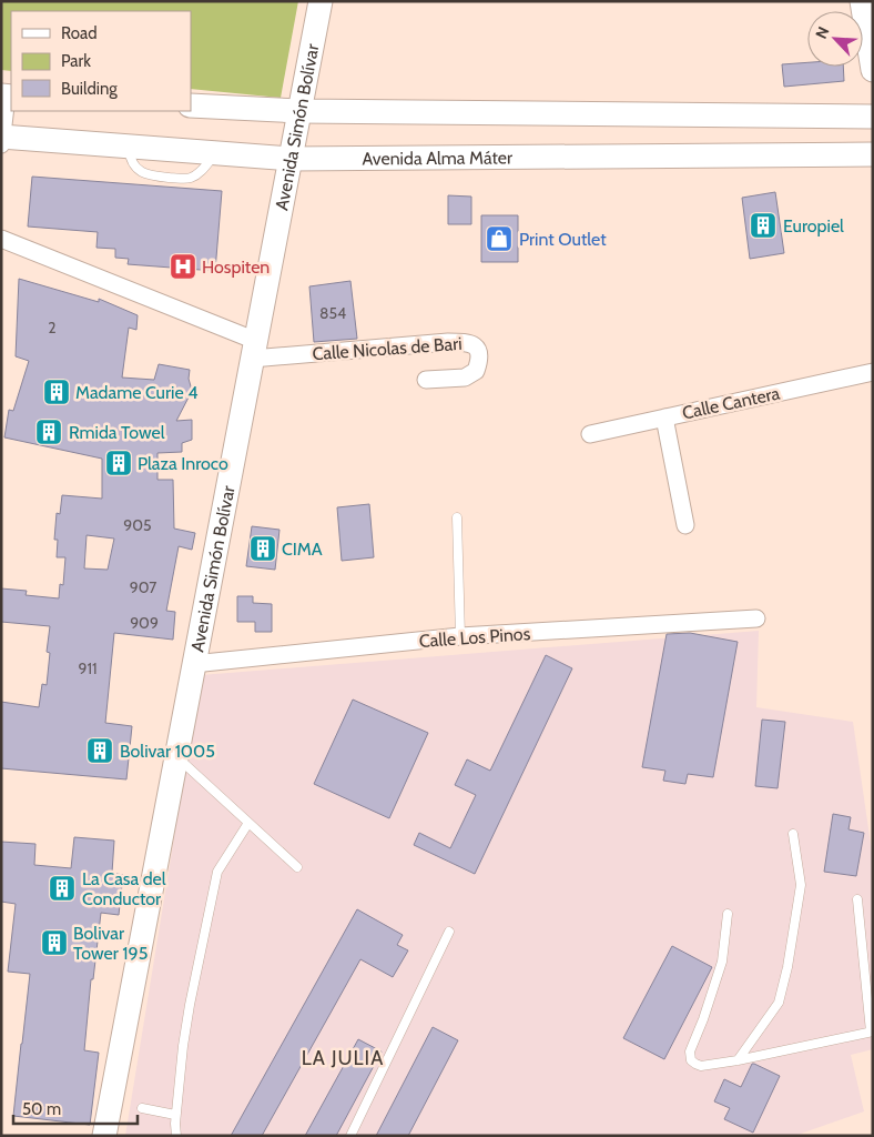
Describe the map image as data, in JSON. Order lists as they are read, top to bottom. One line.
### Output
{"streets":{"main road":["Avenida Simón Bolívar","Avenida Alma Máter"],"street":["Calle Nicolas de Bari","Calle Cantera","Calle Los Pinos"]},"crossings":[["Avenida Simón Bolívar","Avenida Alma Máter"],["Avenida Simón Bolívar","Calle Nicolas de Bari"],["Avenida Simón Bolívar","Calle Los Pinos"]],"districts":["LA JULIA"],"places":{"building":["Europiel","Madame Curie 4","Rmida Towel","Plaza Inroco","CIMA","Bolivar 1005","La Casa del Conductor","Bolivar Tower 195"],"shop":["Print Outlet"],"hospital":["Hospiten"]},"house_numbers":["854","2","905","907","909","911"],"legend":["Road","Park","Building"],"scale_bar":"50 m","north":"top left"}
